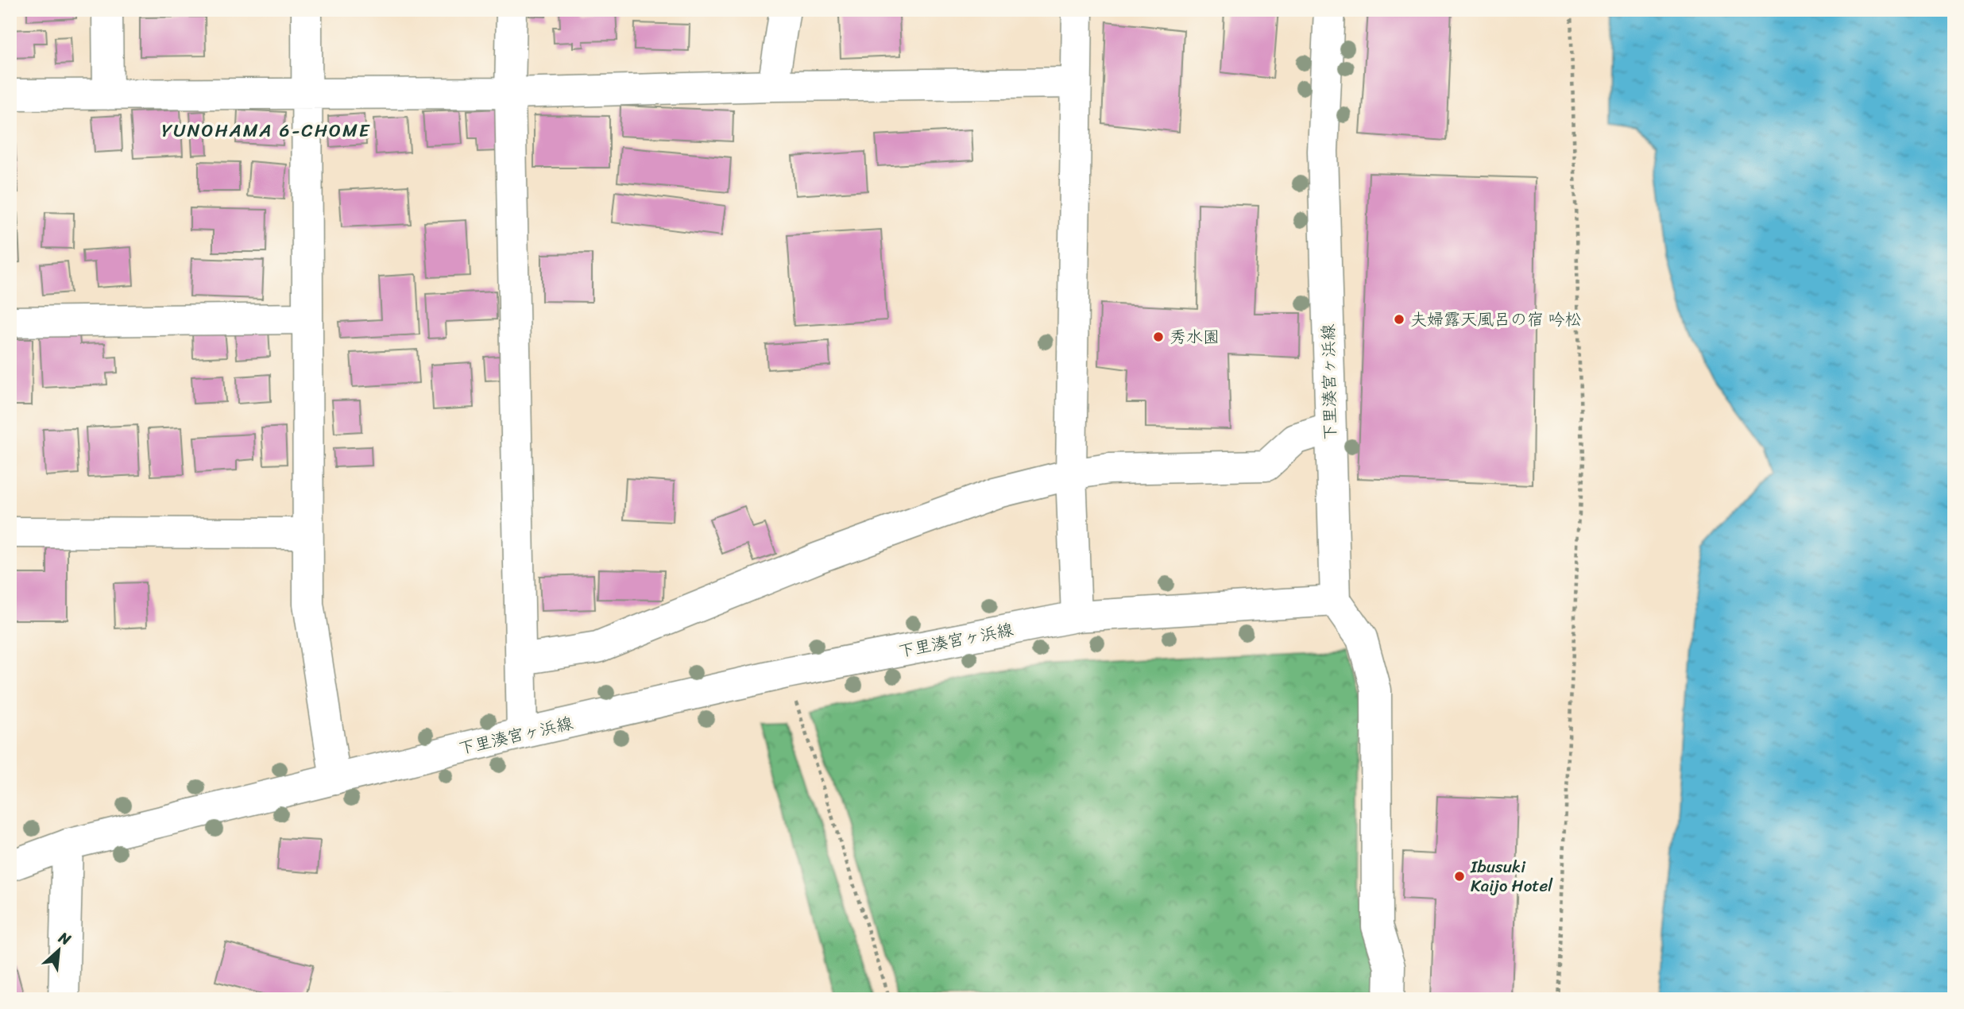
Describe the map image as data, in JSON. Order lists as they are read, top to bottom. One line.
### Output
{"streets":{"street":["下里湊宮ヶ浜線"]},"districts":["YUNOHAMA 6-CHOME"],"places":["夫婦露天風呂の宿 吟松","秀水園","Ibusuki Kaijo Hotel"],"north":"top right"}
